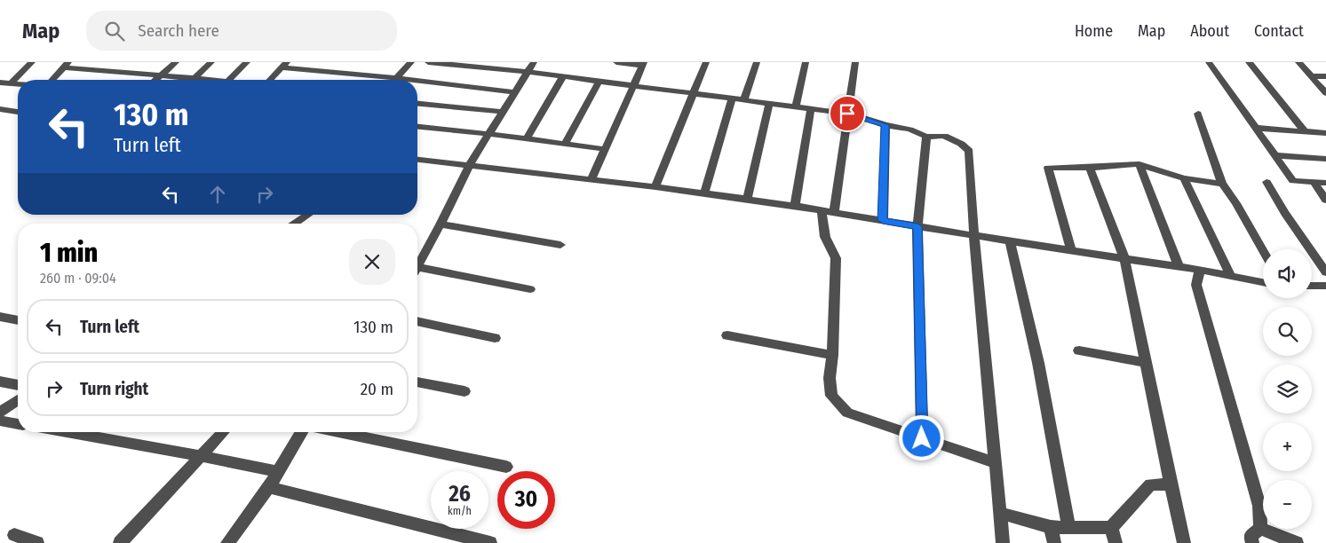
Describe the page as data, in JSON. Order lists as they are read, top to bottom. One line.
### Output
{"page":{"header":"Map","search":"Search here","nav":["Home","Map","About","Contact"],"turn":["130 m","Turn left"],"heading":["1 min","260 m · 09:04"],"map_buttons":["+","−"],"list":[{"name":"Turn left","value":"130 m"},{"name":"Turn right","value":"20 m"}],"speed":"26 km/h","limit":"30"}}
